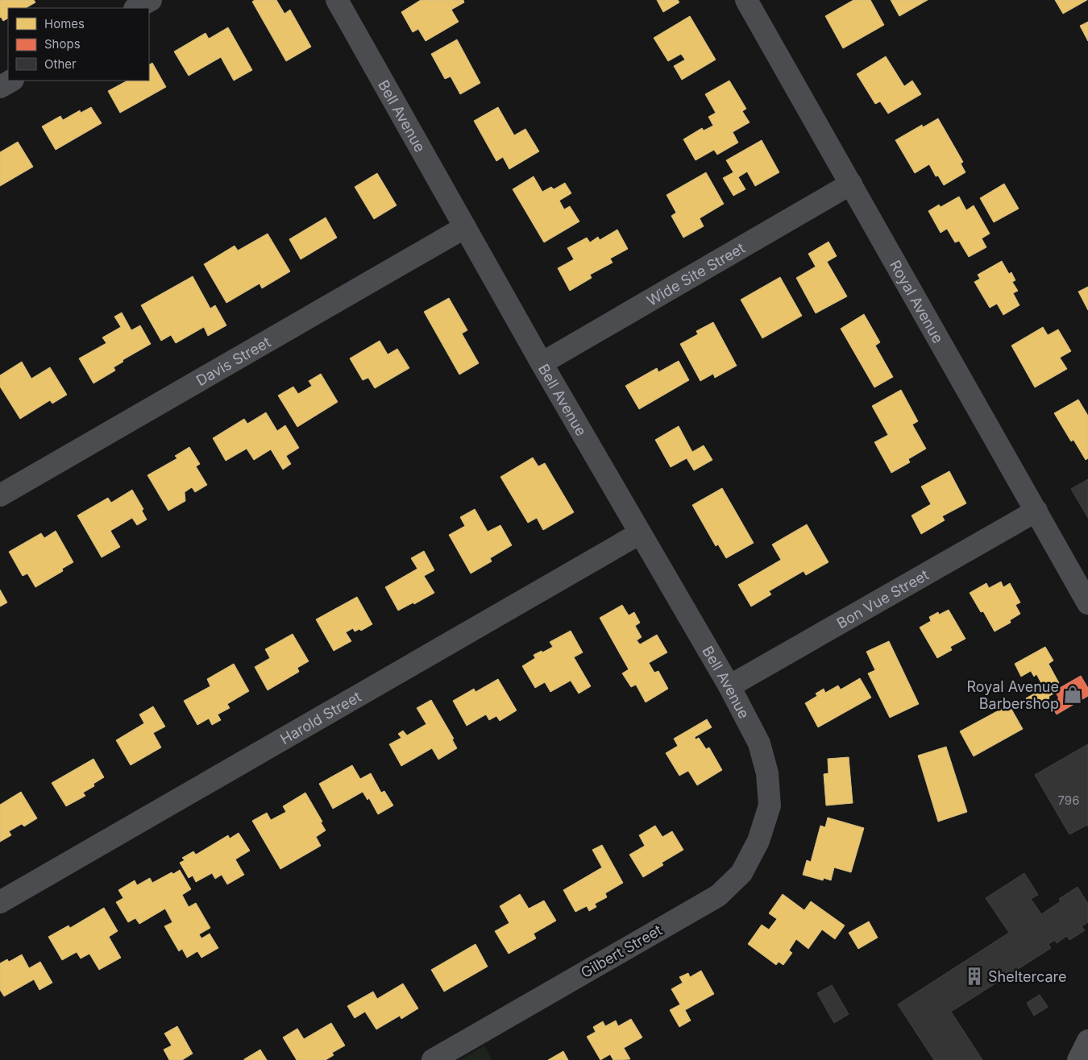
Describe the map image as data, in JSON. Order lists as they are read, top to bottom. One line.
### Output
{"streets":{"street":["Bell Avenue","Wide Site Street","Royal Avenue","Davis Street","Bon Vue Street","Harold Street","Gilbert Street"]},"crossings":[["Bell Avenue","Wide Site Street"],["Bell Avenue","Davis Street"],["Bell Avenue","Bon Vue Street"],["Bell Avenue","Harold Street"],["Bell Avenue","Gilbert Street"],["Wide Site Street","Royal Avenue"],["Royal Avenue","Bon Vue Street"]],"places":{"shop":["Royal Avenue Barbershop"],"building":["Sheltercare"]},"house_numbers":["796"],"legend":["Homes","Shops","Other"]}
